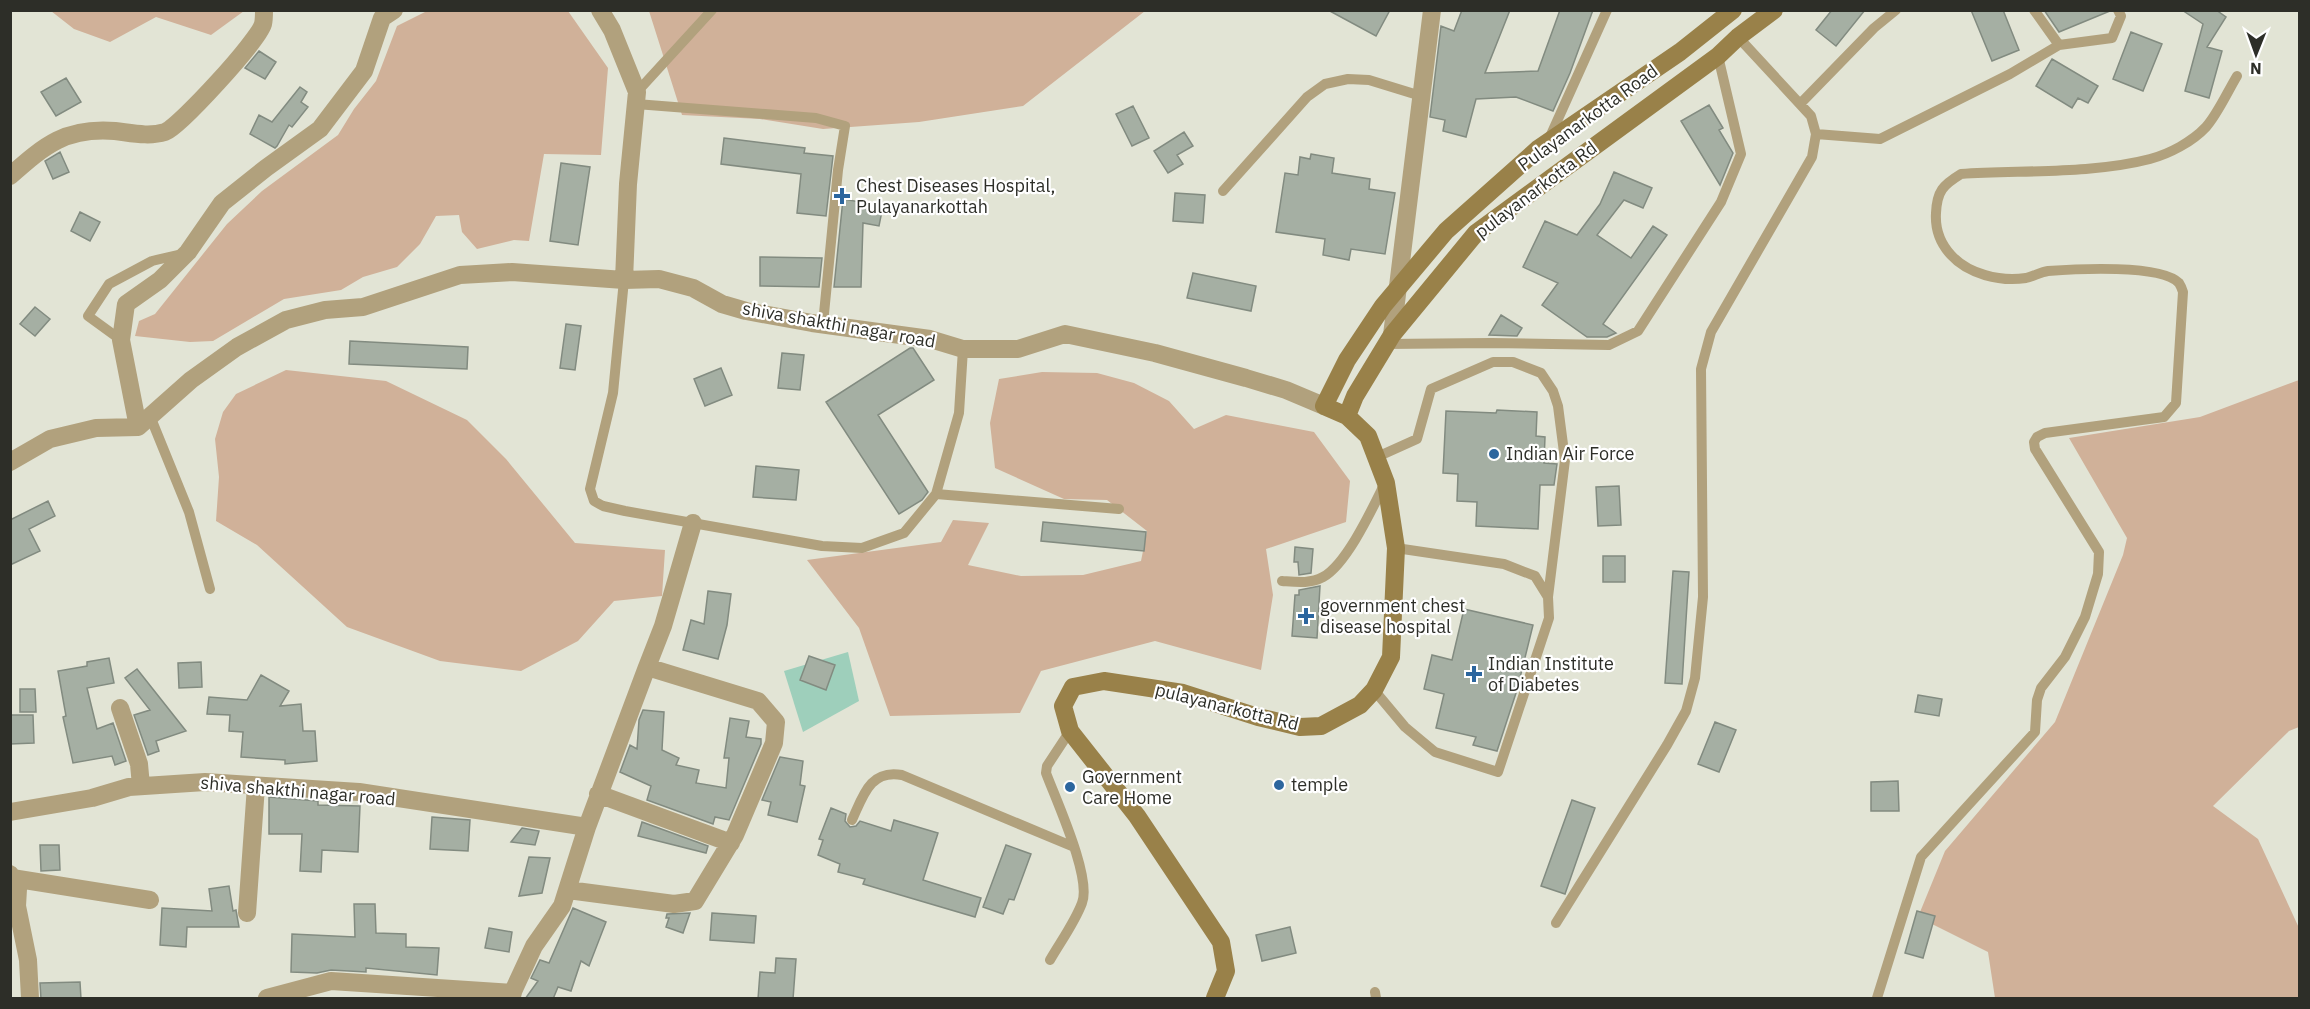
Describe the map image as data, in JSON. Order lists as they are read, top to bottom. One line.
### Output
{"streets":{"street":["Pulayanarkotta Road","pulayanarkotta Rd","shiva shakthi nagar road"]},"crossings":[["Pulayanarkotta Road","pulayanarkotta Rd"],["Pulayanarkotta Road","shiva shakthi nagar road"],["pulayanarkotta Rd","shiva shakthi nagar road"]],"places":{"health":["Chest Diseases Hospital, Pulayanarkottah","government chest disease hospital","Indian Institute of Diabetes"],"other":["Indian Air Force","temple","Government Care Home"]},"north":"bottom"}
